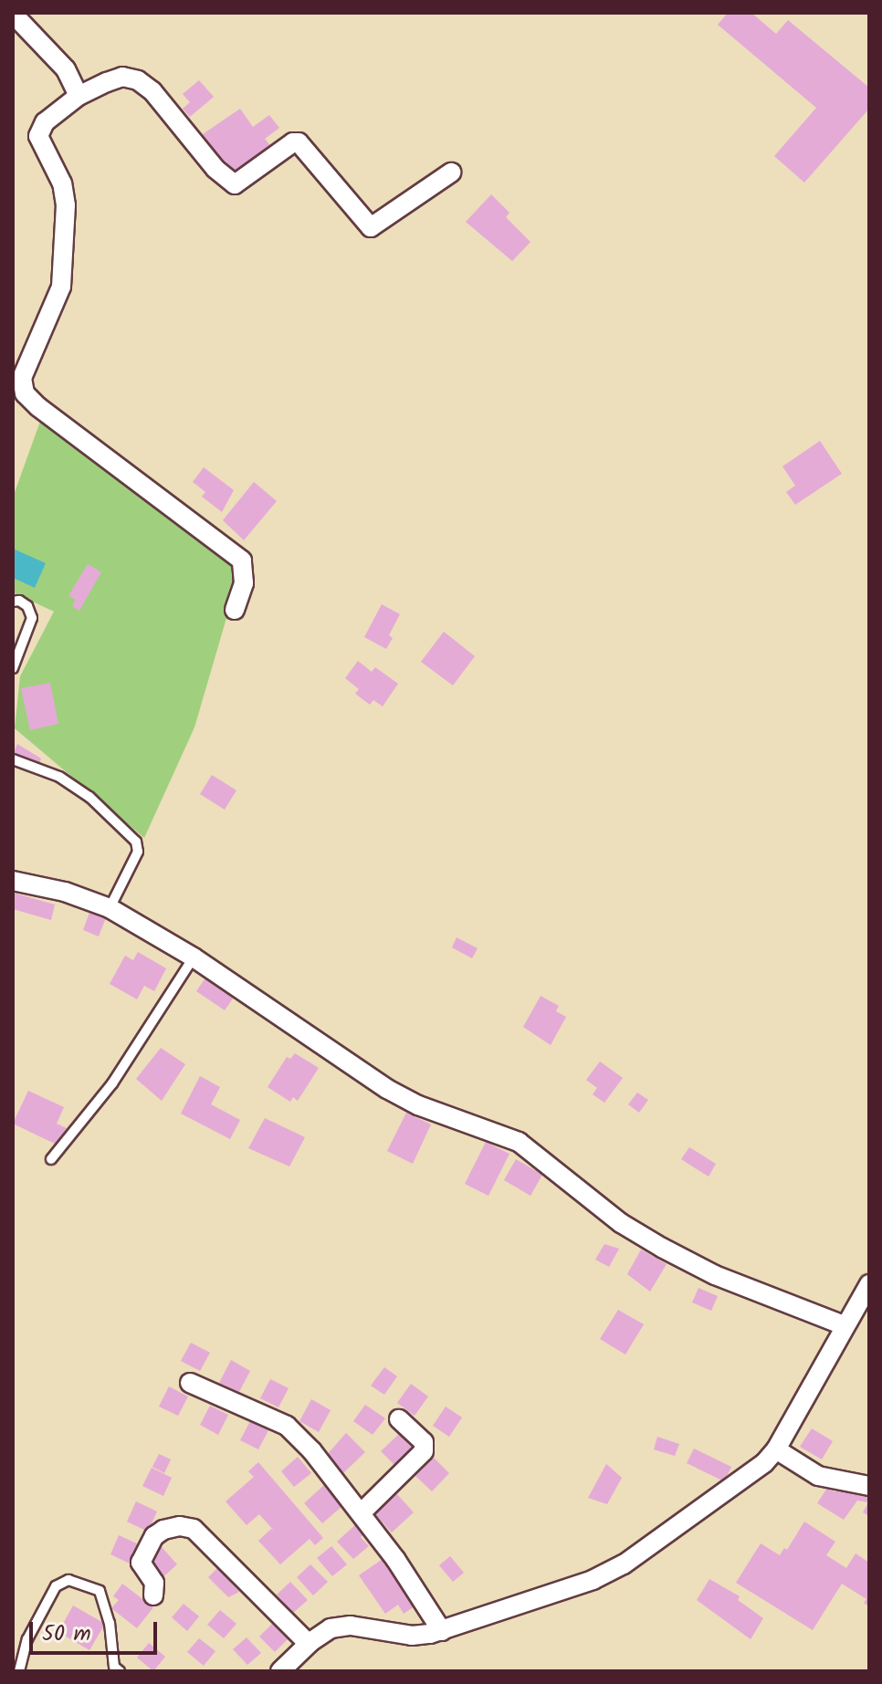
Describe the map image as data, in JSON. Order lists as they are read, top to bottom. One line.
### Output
{"scale_bar":"50 m"}
